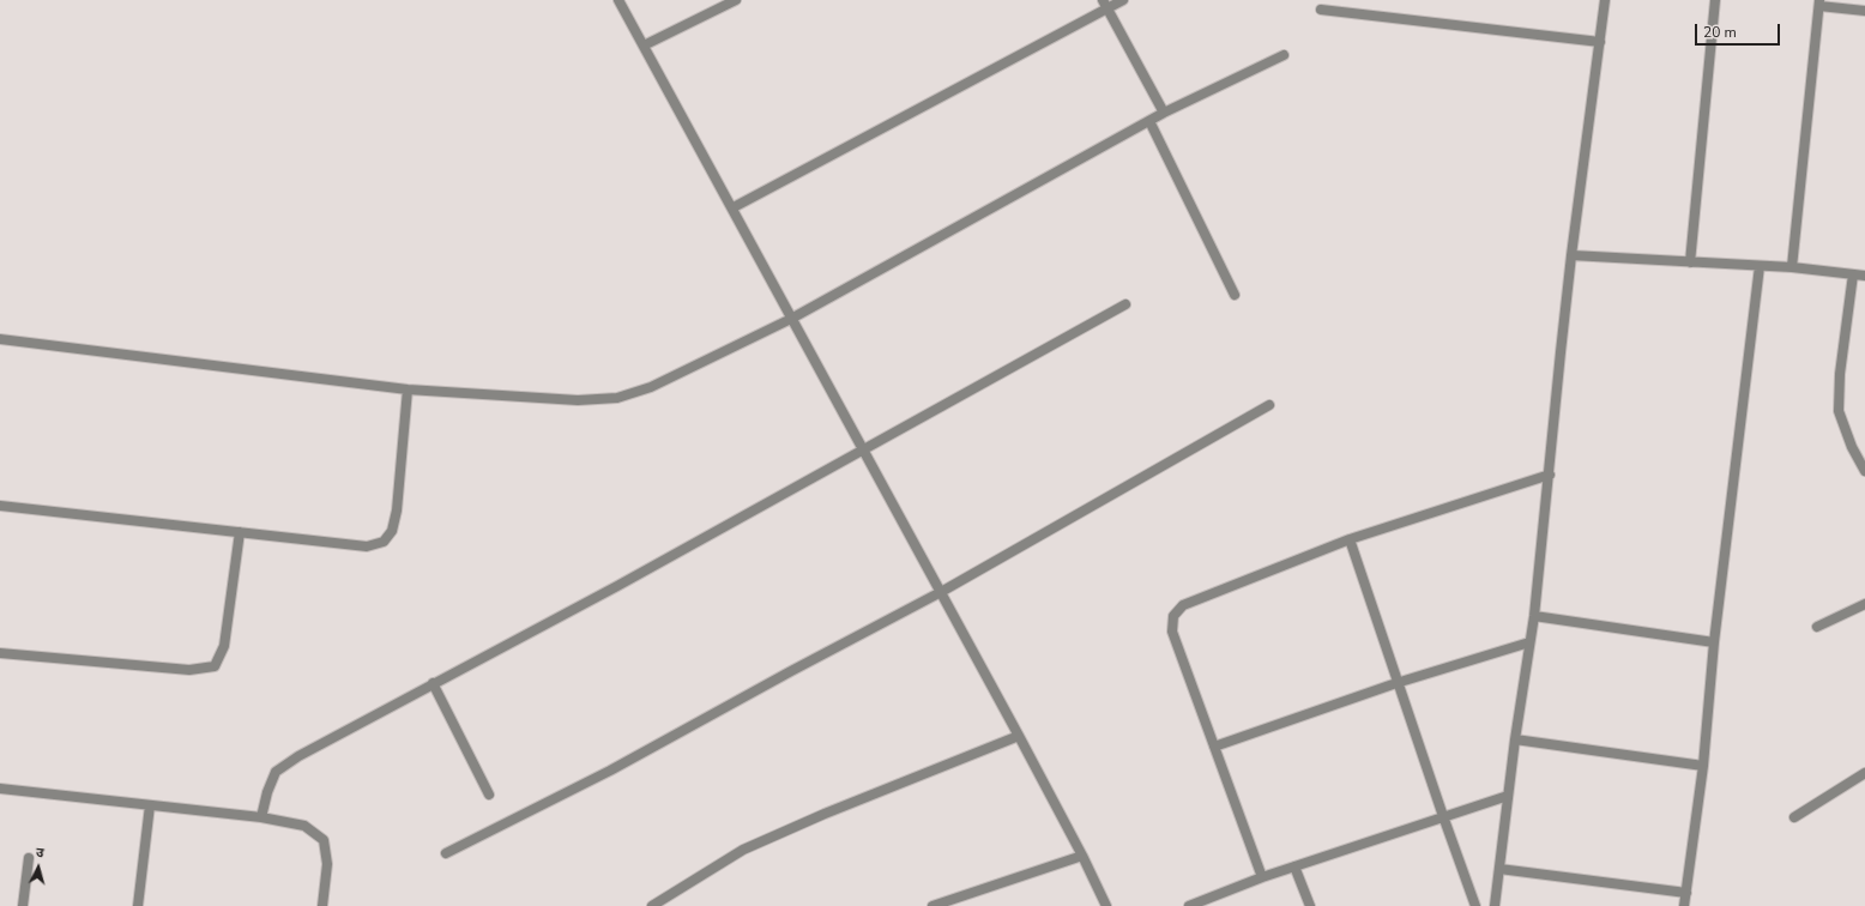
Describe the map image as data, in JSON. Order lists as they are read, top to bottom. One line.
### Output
{"scale_bar":"20 m","north":"top"}
